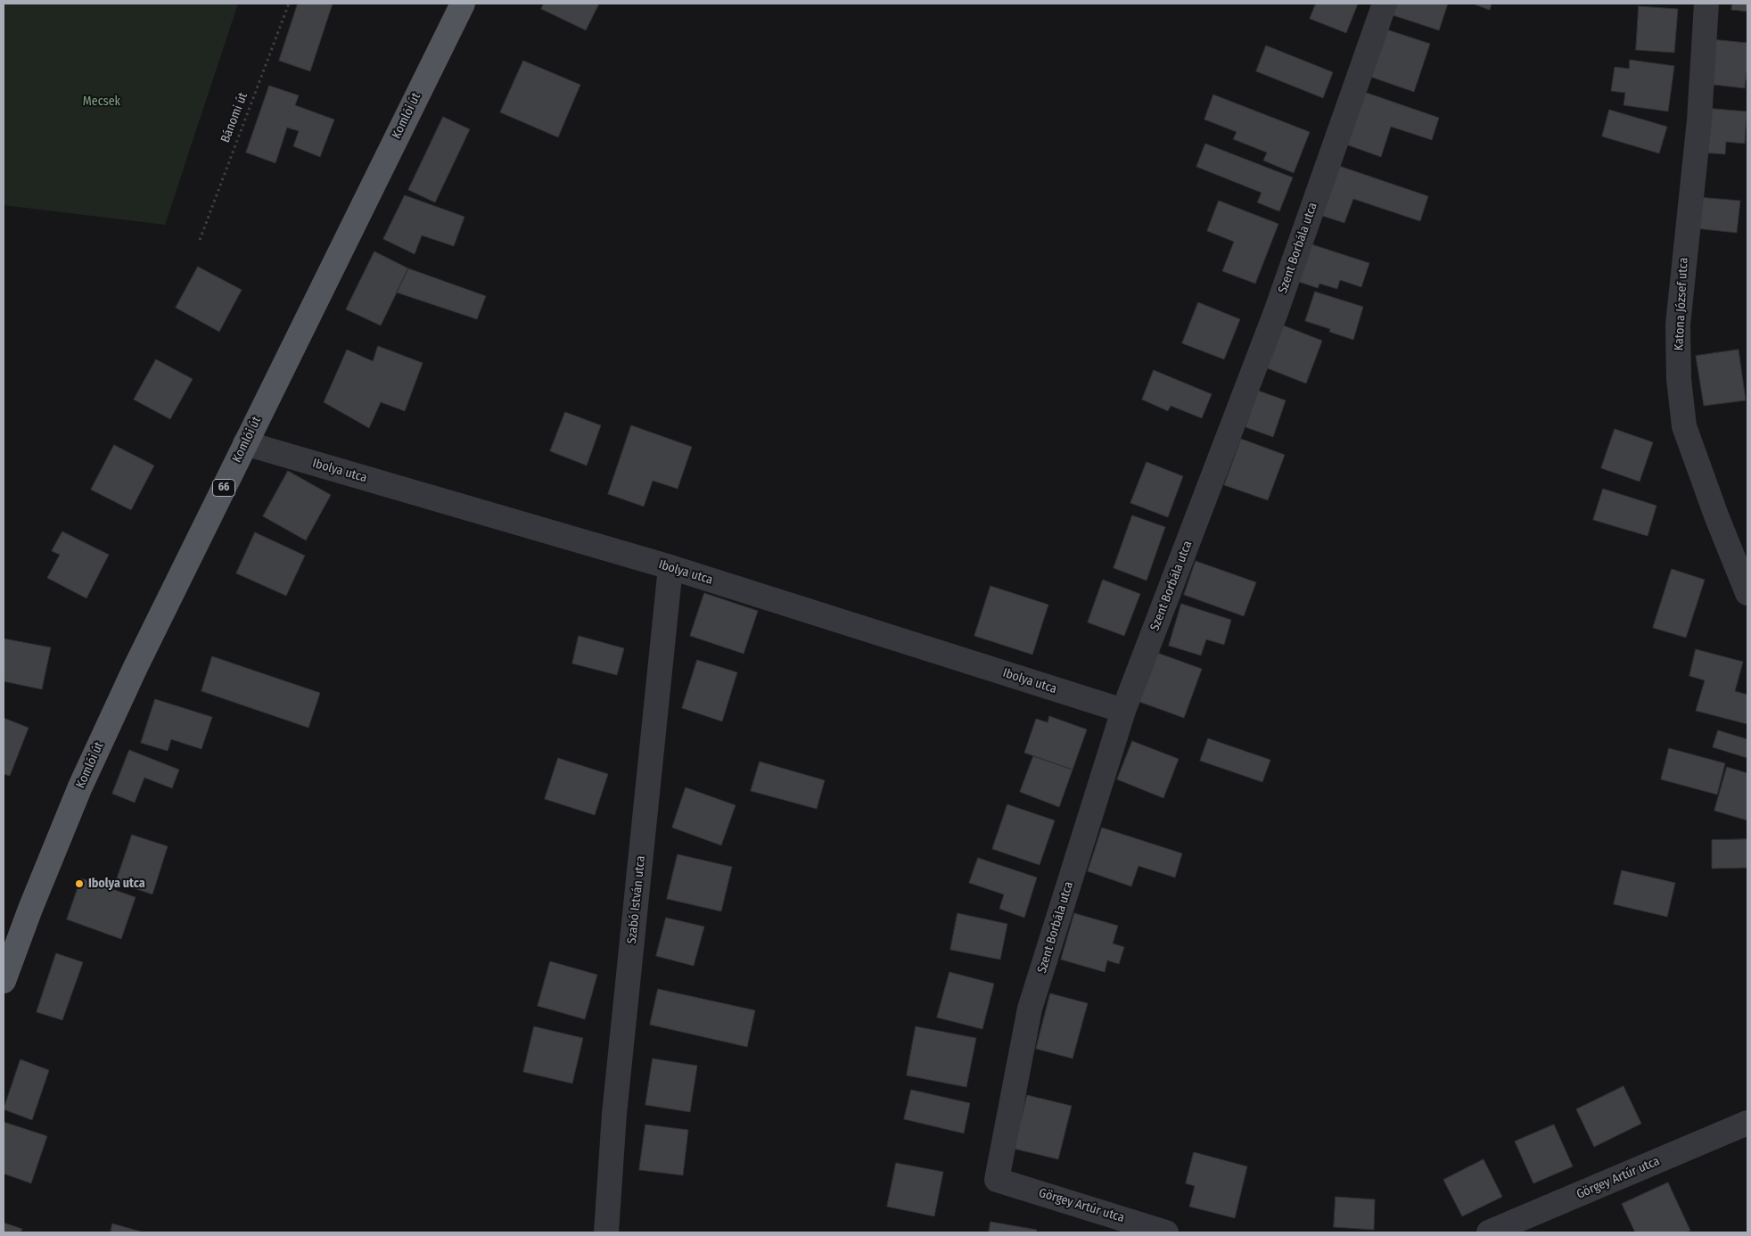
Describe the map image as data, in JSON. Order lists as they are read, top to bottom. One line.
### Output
{"streets":{"main road":["Komlói út","66"],"street":["Szent Borbála utca","Katona József utca","Ibolya utca","Szabó István utca","Görgey Artúr utca"],"path":["Bánomi út"]},"crossings":[["Komlói út","Ibolya utca"],["Szent Borbála utca","Ibolya utca"],["Szent Borbála utca","Görgey Artúr utca"],["Ibolya utca","Szabó István utca"]],"parks":["Mecsek"],"places":["Ibolya utca"]}
